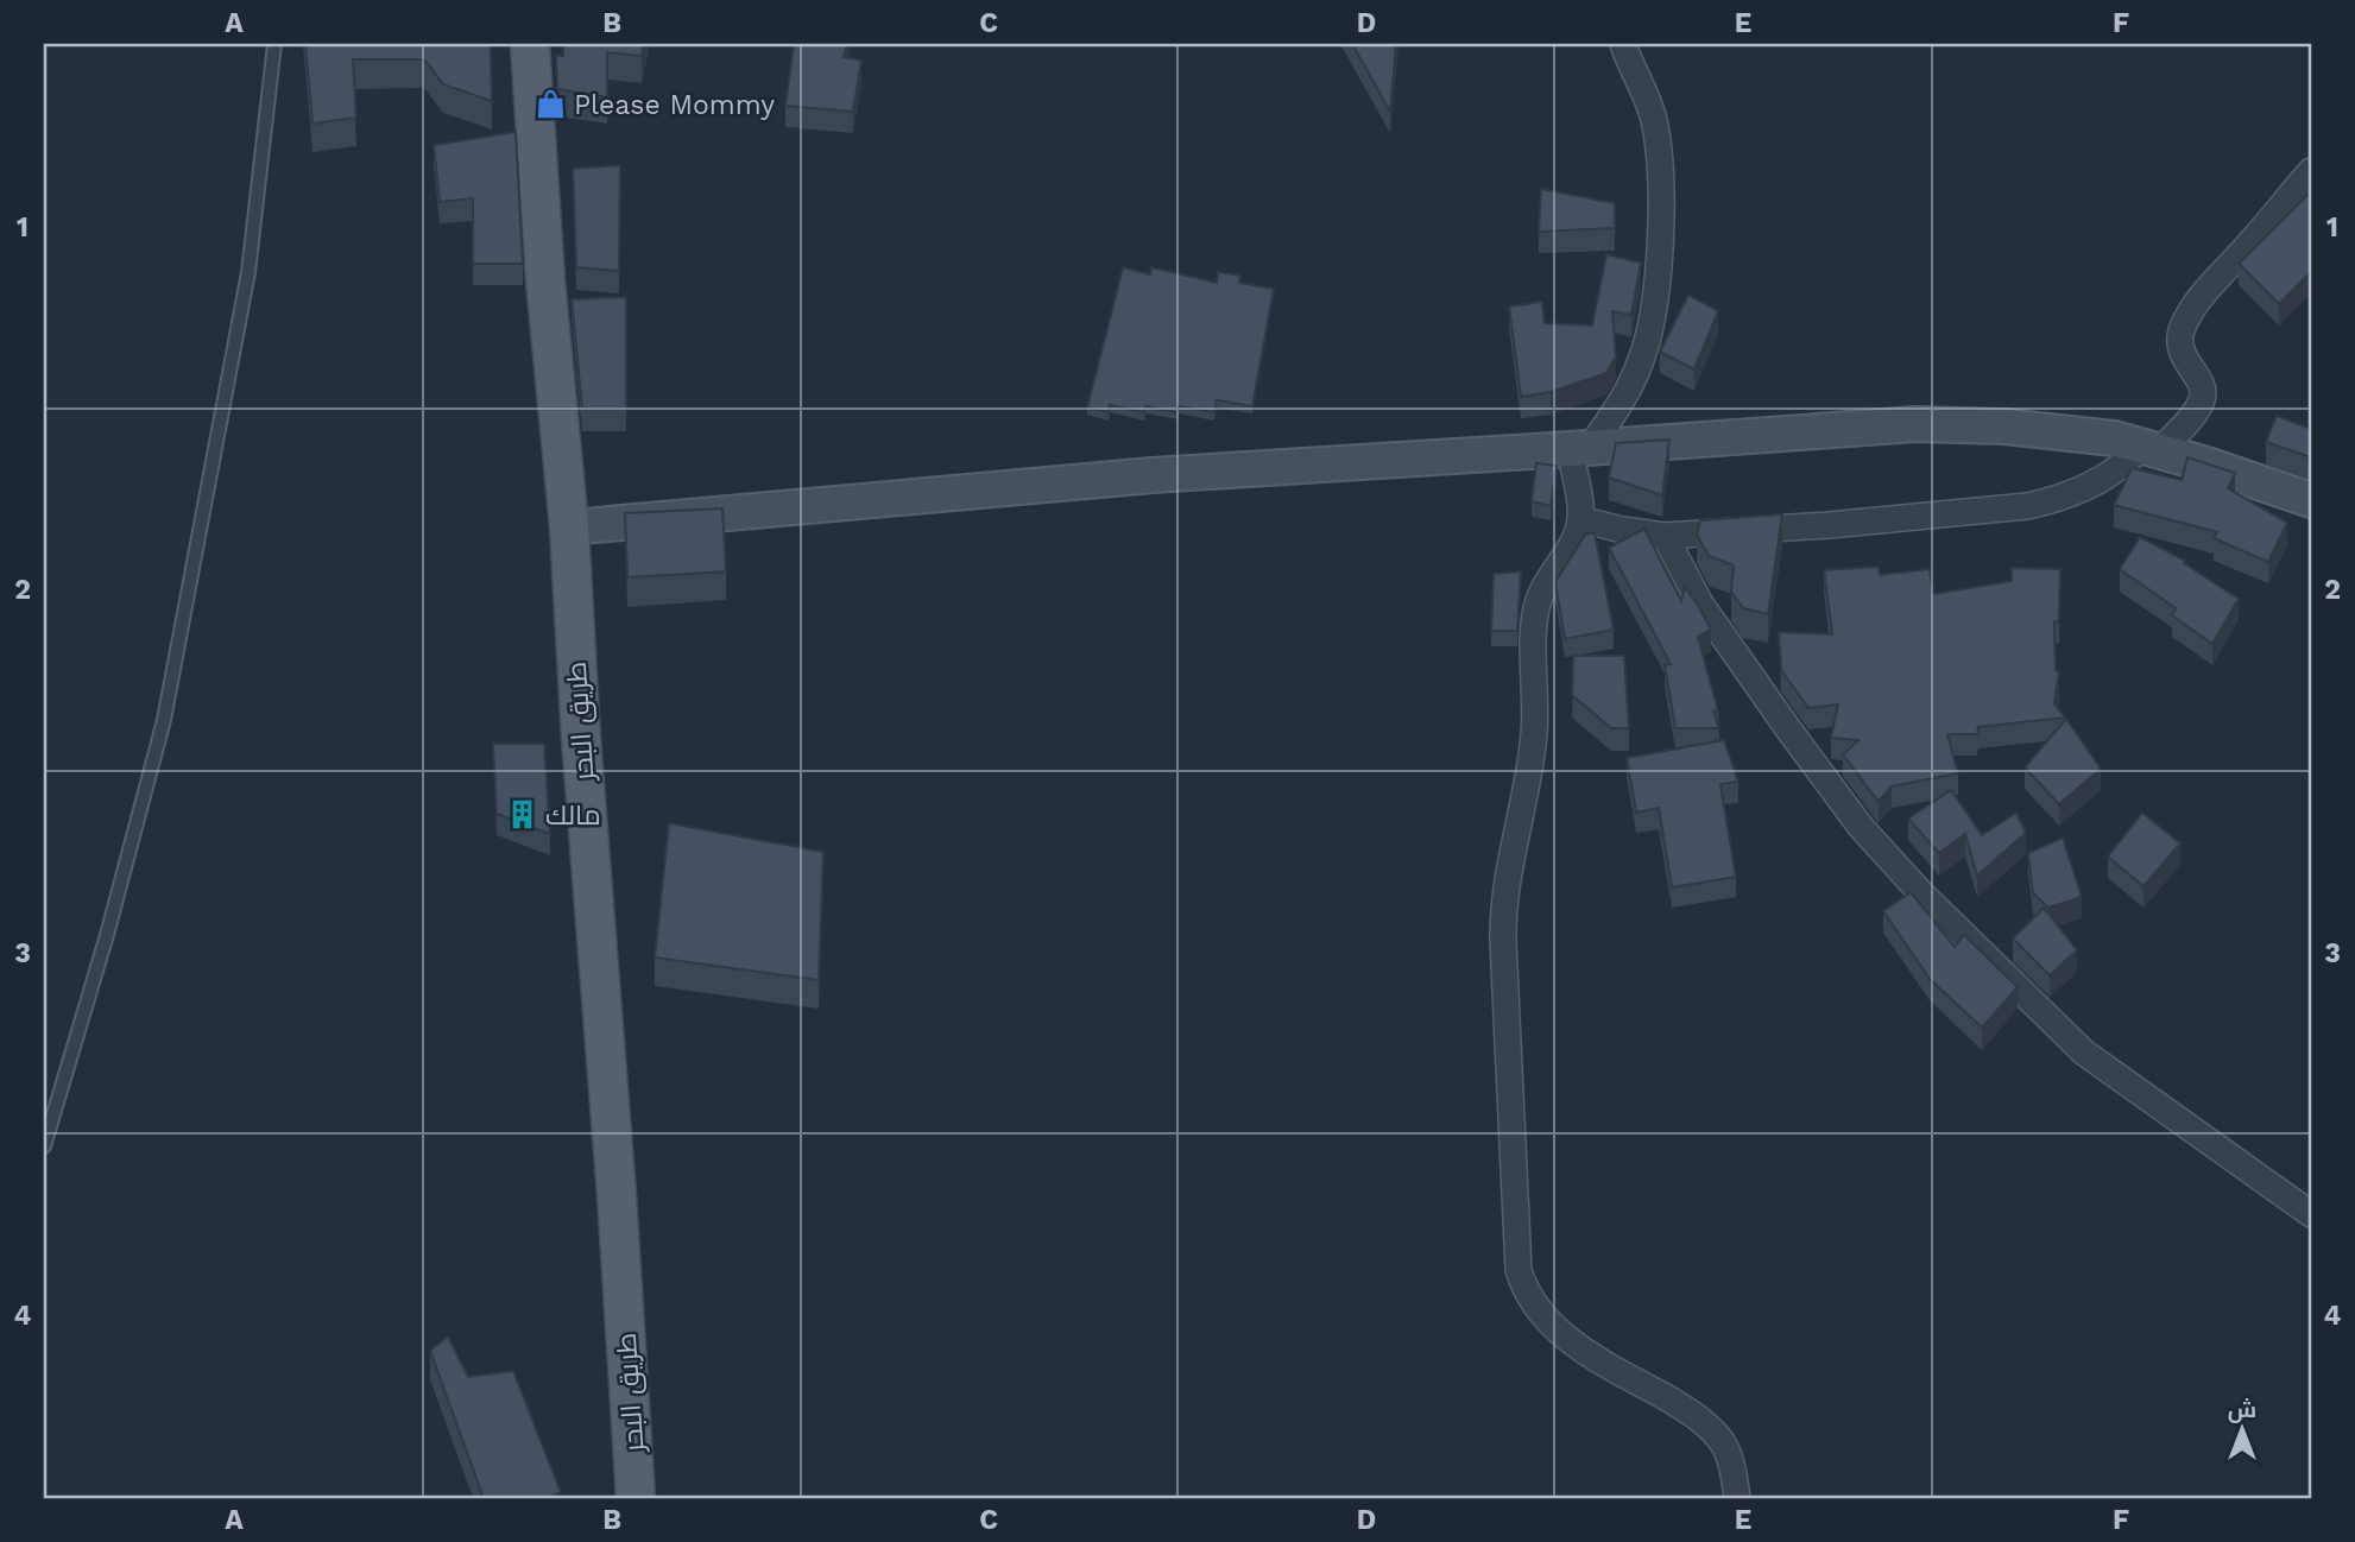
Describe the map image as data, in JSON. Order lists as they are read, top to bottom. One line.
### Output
{"streets":{"main road":["طريق البحر"]},"places":{"shop":["Please Mommy"],"building":["مالك"]},"north":"top","grid":{"columns":["A","B","C","D","E","F"],"rows":["1","2","3","4"]}}
